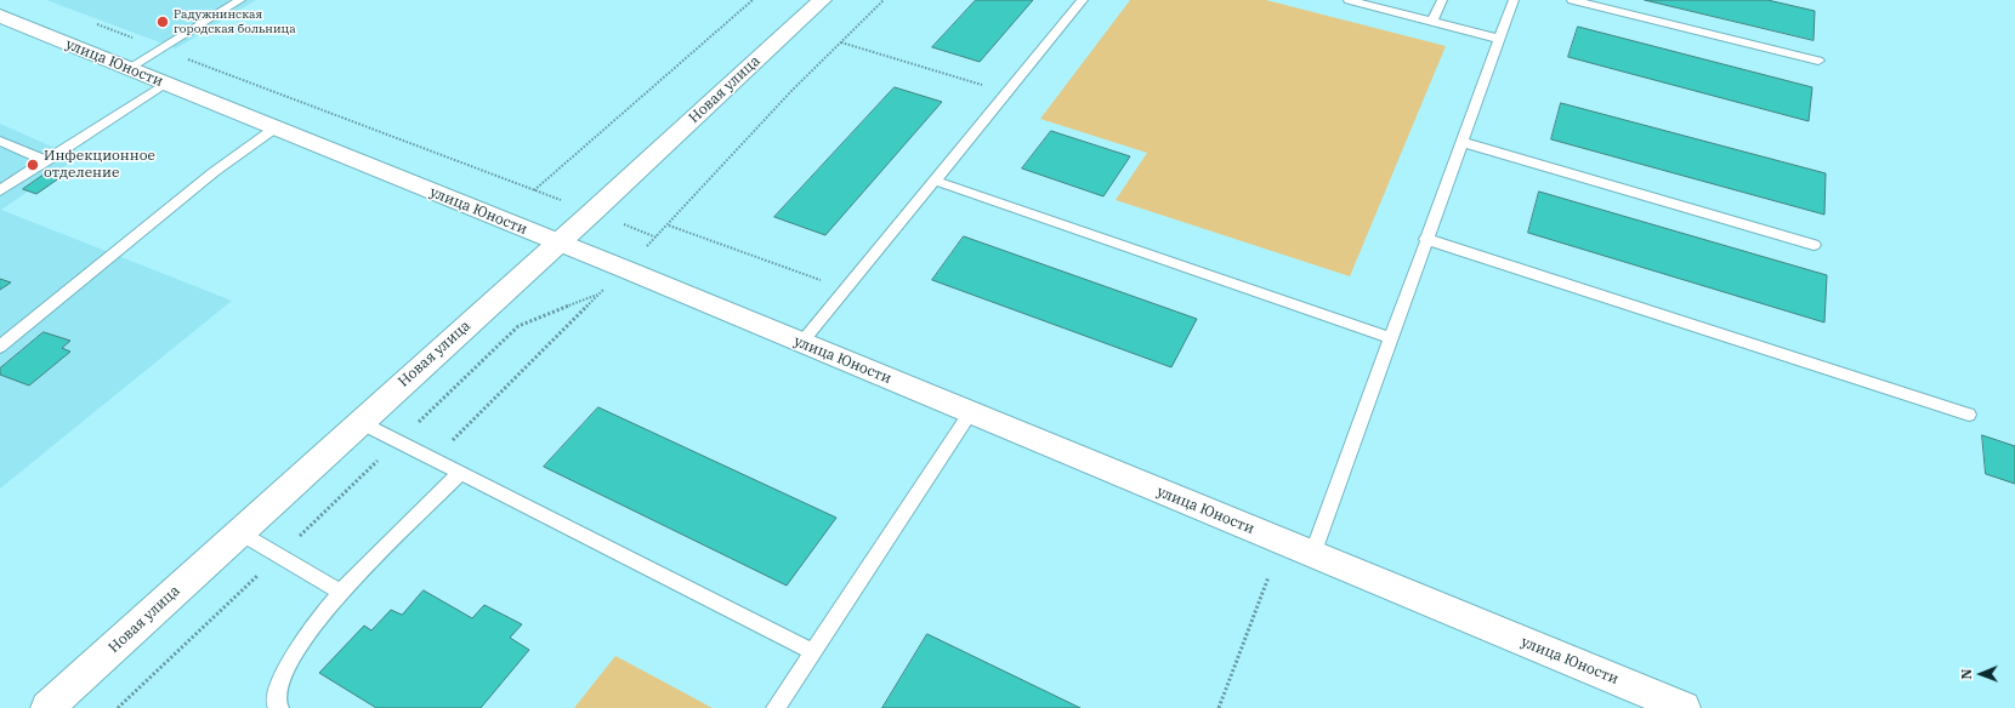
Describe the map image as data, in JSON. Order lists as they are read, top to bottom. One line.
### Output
{"streets":{"street":["улица Юности","Новая улица"]},"crossings":[["улица Юности","Новая улица"]],"places":["Радужнинская городская больница","Инфекционное отделение"],"north":"left"}
